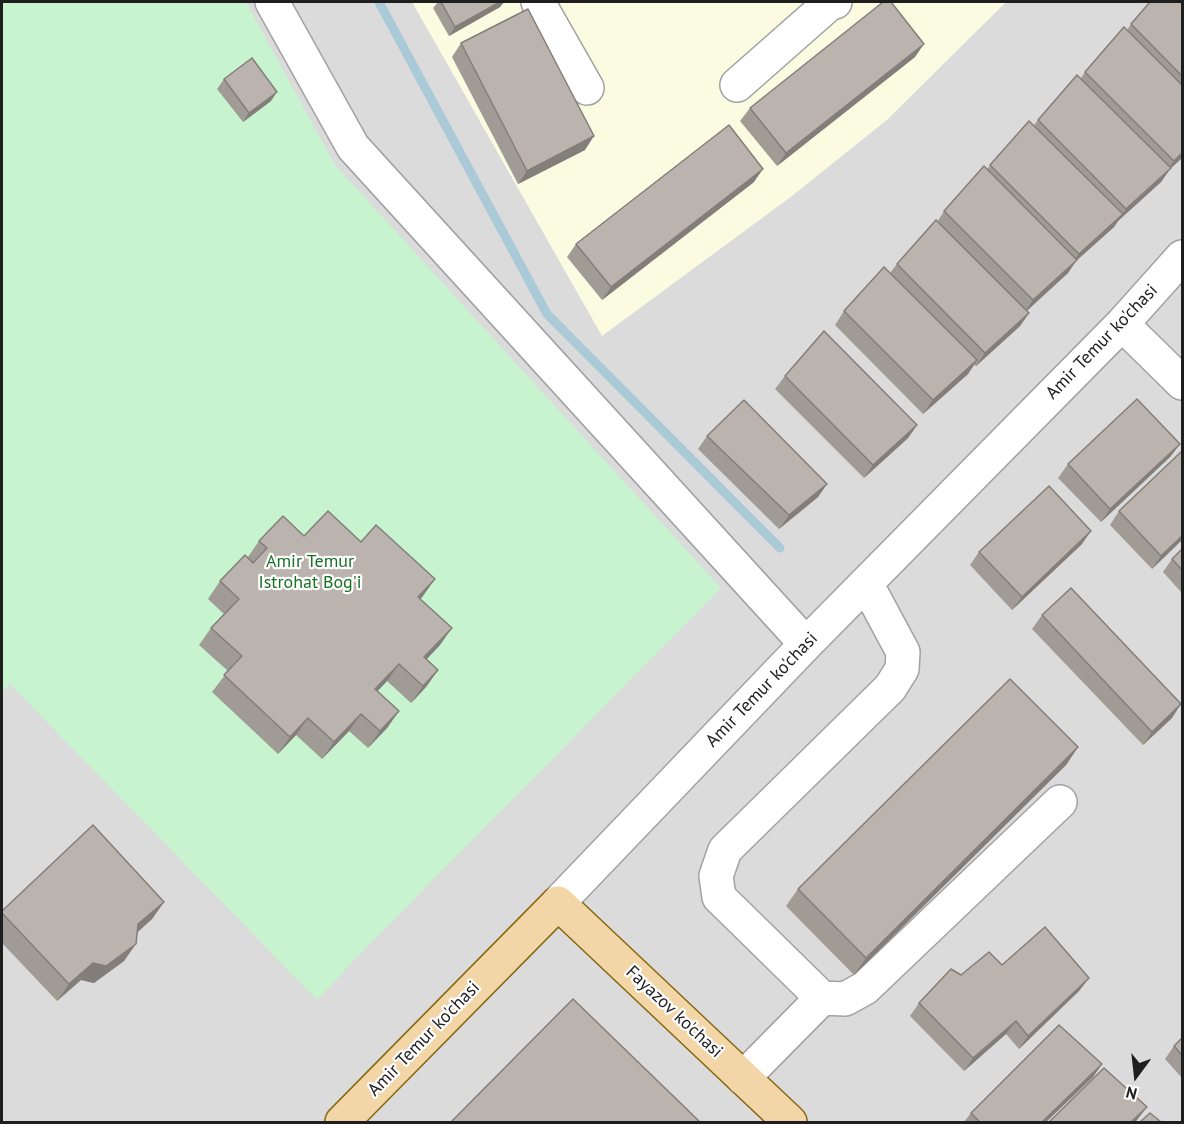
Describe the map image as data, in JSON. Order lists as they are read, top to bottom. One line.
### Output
{"streets":{"main road":["Amir Temur ko'chasi","Fayazov ko'chasi"]},"crossings":[["Amir Temur ko'chasi","Fayazov ko'chasi"]],"parks":["Amir Temur Istrohat Bog'i"],"north":"bottom"}
